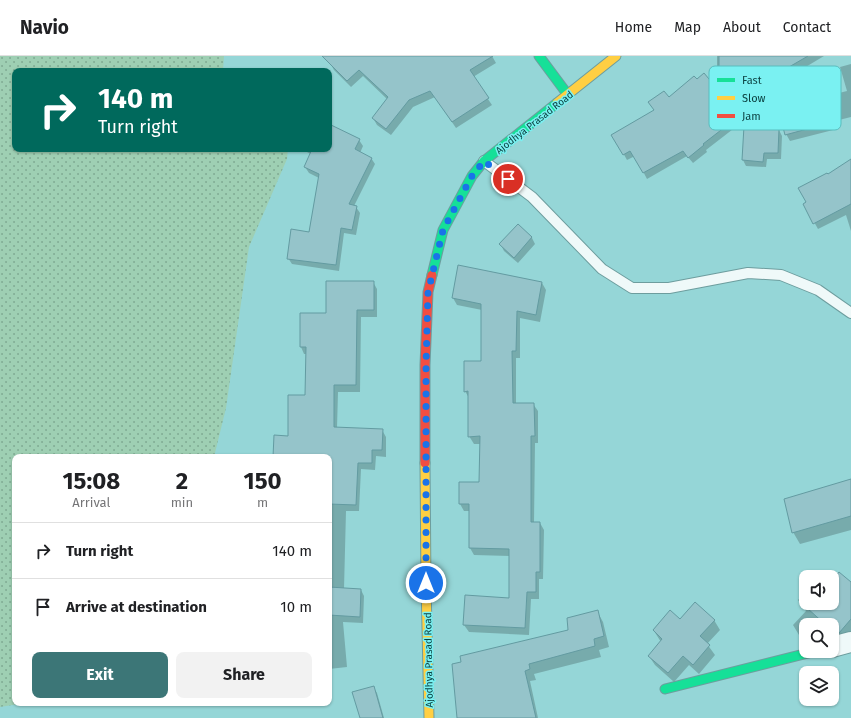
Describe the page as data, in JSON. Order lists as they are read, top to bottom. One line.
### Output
{"streets":{"street":["Ajodhya Prasad Road"]},"legend":["Fast","Slow","Jam"],"page":{"header":"Navio","nav":["Home","Map","About","Contact"],"turn":["140 m","Turn right"],"eta":["15:08","Arrival","2","min","150","m"],"list":[{"name":"Turn right","value":"140 m"},{"name":"Arrive at destination","value":"10 m"}],"buttons":["Exit","Share"]}}
